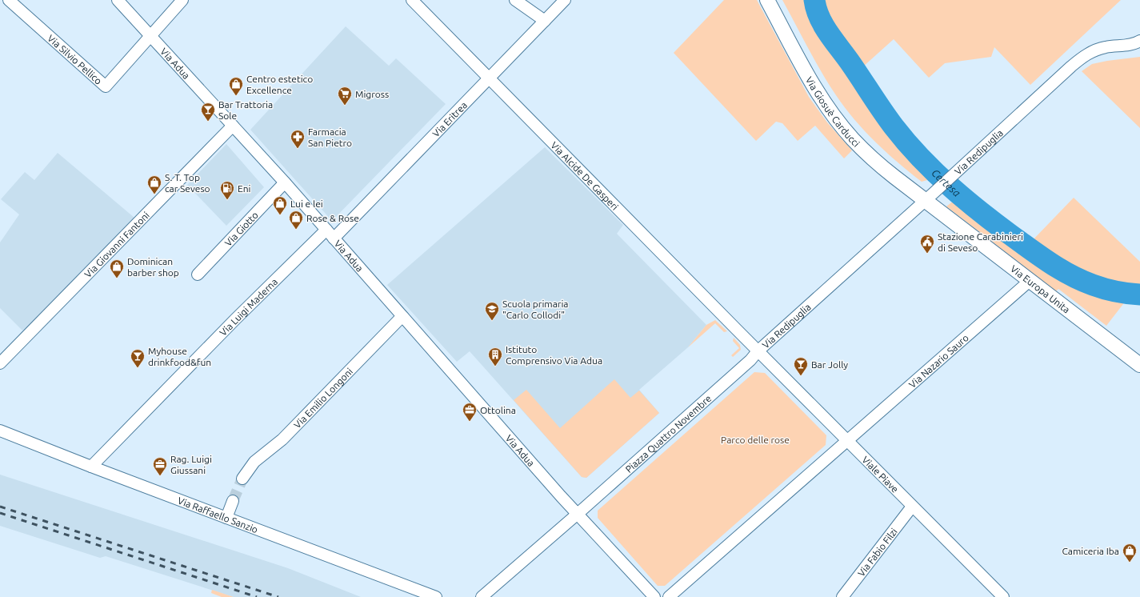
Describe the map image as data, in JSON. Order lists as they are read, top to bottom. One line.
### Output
{"streets":{"street":["Via Silvio Pellico","Via Adua","Via Giosuè Carducci","Via Eritrea","Via Redipuglia","Via Alcide De Gasperi","Via Giotto","Via Giovanni Fantoni","Via Europa Unita","Via Luigi Maderna","Via Nazario Sauro","Via Emilio Longoni","Piazza Quattro Novembre","Viale Piave","Via Raffaello Sanzio","Via Fabio Filzi"]},"crossings":[["Via Silvio Pellico","Via Adua"],["Via Adua","Via Eritrea"],["Via Adua","Via Giotto"],["Via Adua","Via Giovanni Fantoni"],["Via Adua","Via Luigi Maderna"],["Via Adua","Via Emilio Longoni"],["Via Adua","Piazza Quattro Novembre"],["Via Giosuè Carducci","Via Redipuglia"],["Via Giosuè Carducci","Via Europa Unita"],["Via Eritrea","Via Alcide De Gasperi"],["Via Redipuglia","Via Alcide De Gasperi"],["Via Redipuglia","Via Europa Unita"],["Via Redipuglia","Piazza Quattro Novembre"],["Via Redipuglia","Viale Piave"],["Via Alcide De Gasperi","Piazza Quattro Novembre"],["Via Alcide De Gasperi","Viale Piave"],["Via Europa Unita","Via Nazario Sauro"],["Via Luigi Maderna","Via Raffaello Sanzio"],["Via Nazario Sauro","Viale Piave"],["Piazza Quattro Novembre","Viale Piave"],["Viale Piave","Via Fabio Filzi"]],"water":["Certesa"],"parks":["Parco delle rose"],"places":{"shop":["Centro estetico Excellence","S. T. Top car Seveso","Lui e lei","Rose & Rose","Dominican barber shop","Camiceria Iba"],"supermarket":["Migross"],"bar":["Bar Trattoria Sole","Myhouse drinkfood&fun","Bar Jolly"],"pharmacy":["Farmacia San Pietro"],"fuel station":["Eni"],"public building":["Stazione Carabinieri di Seveso"],"school or university":["Scuola primaria \"Carlo Collodi\""],"building":["Istituto Comprensivo Via Adua"],"office":["Ottolina","Rag. Luigi Giussani"]}}
